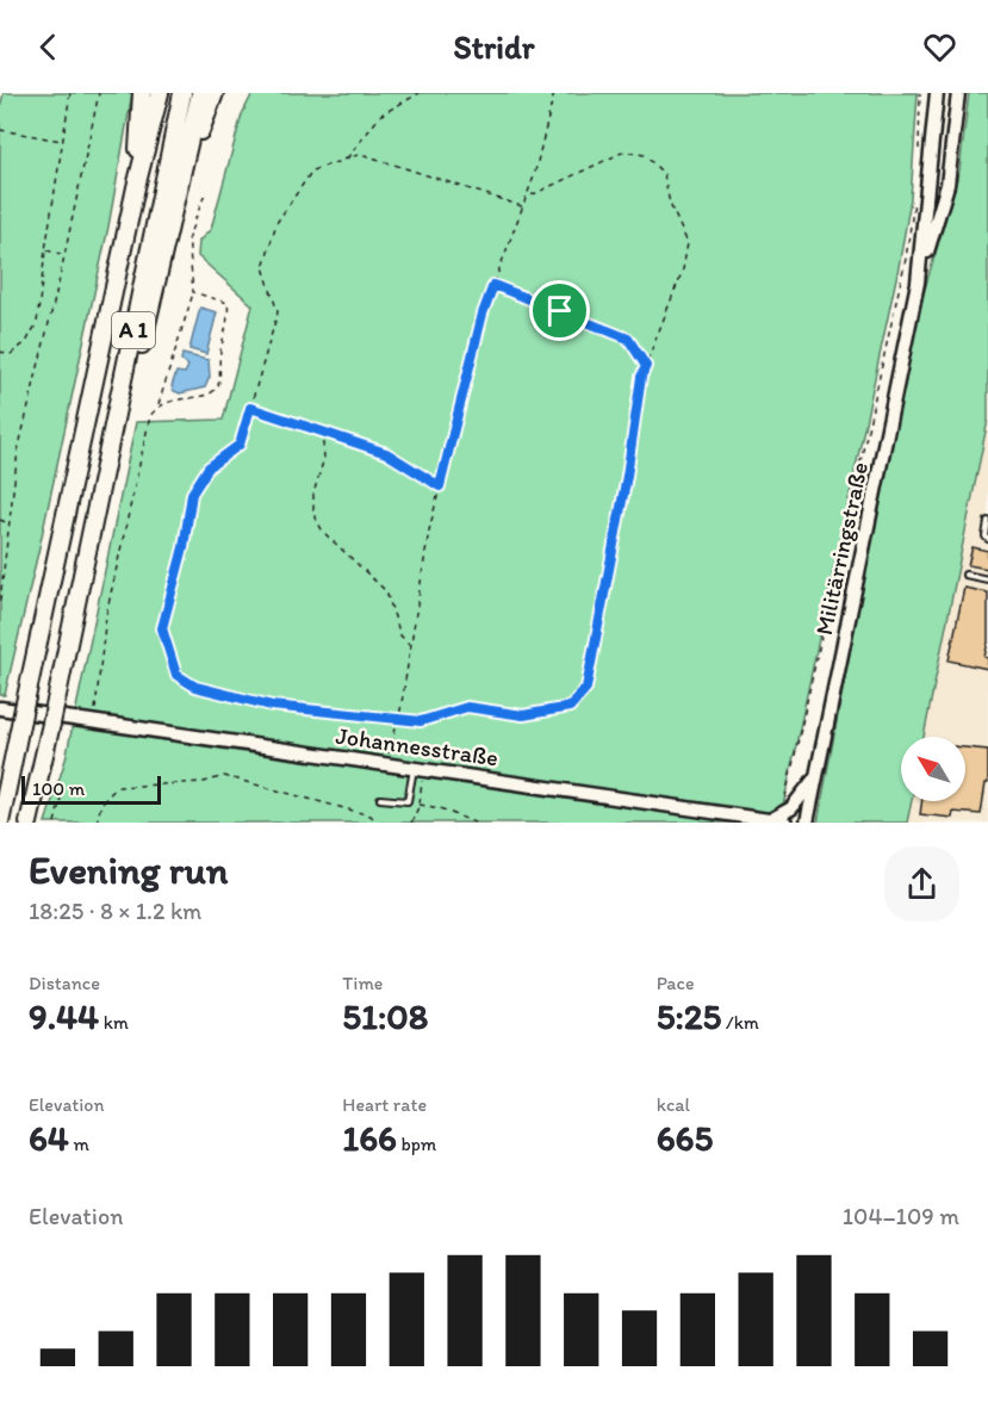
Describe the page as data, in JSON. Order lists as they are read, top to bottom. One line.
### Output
{"streets":{"highway":["A 1"],"main road":["Militärringstraße","Johannesstraße"]},"scale_bar":"100 m","north":"top left","page":{"header":"Stridr","scale":"100 m","heading":["Evening run","18:25 · 8 × 1.2 km"],"stats":[["Distance","9.44 km"],["Time","51:08"],["Pace","5:25 /km"],["Elevation","64 m"],["Heart rate","166 bpm"],["kcal","665"]],"chart":["Elevation","104–109 m"]}}
